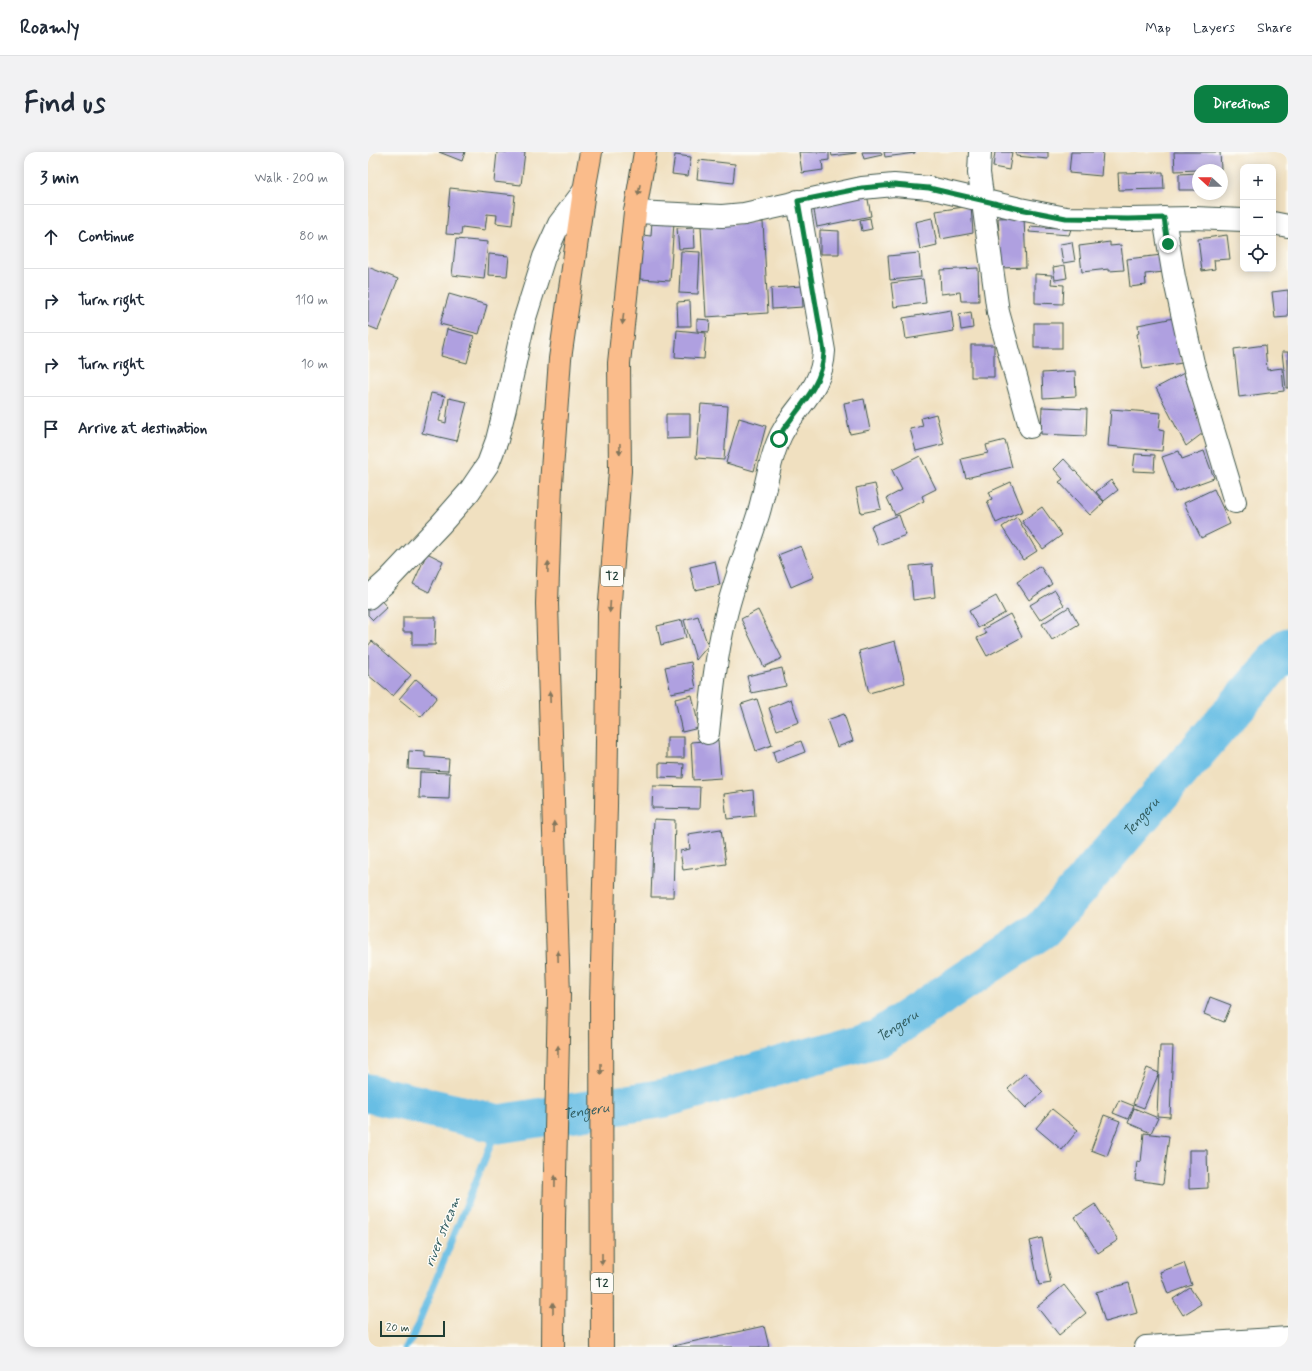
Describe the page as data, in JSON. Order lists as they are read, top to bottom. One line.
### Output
{"streets":{"highway":["T2"]},"water":["Tengeru","river stream"],"scale_bar":"20 m","north":"left","page":{"header":"Roamly","nav":["Map","Layers","Share"],"buttons":"Directions","title":"Find us","heading":["3 min","Walk · 200 m"],"map_buttons":["+","−"],"list":[["Continue","80 m"],["Turn right","110 m"],["Turn right","10 m"],"Arrive at destination"],"scale":"20 m"}}
